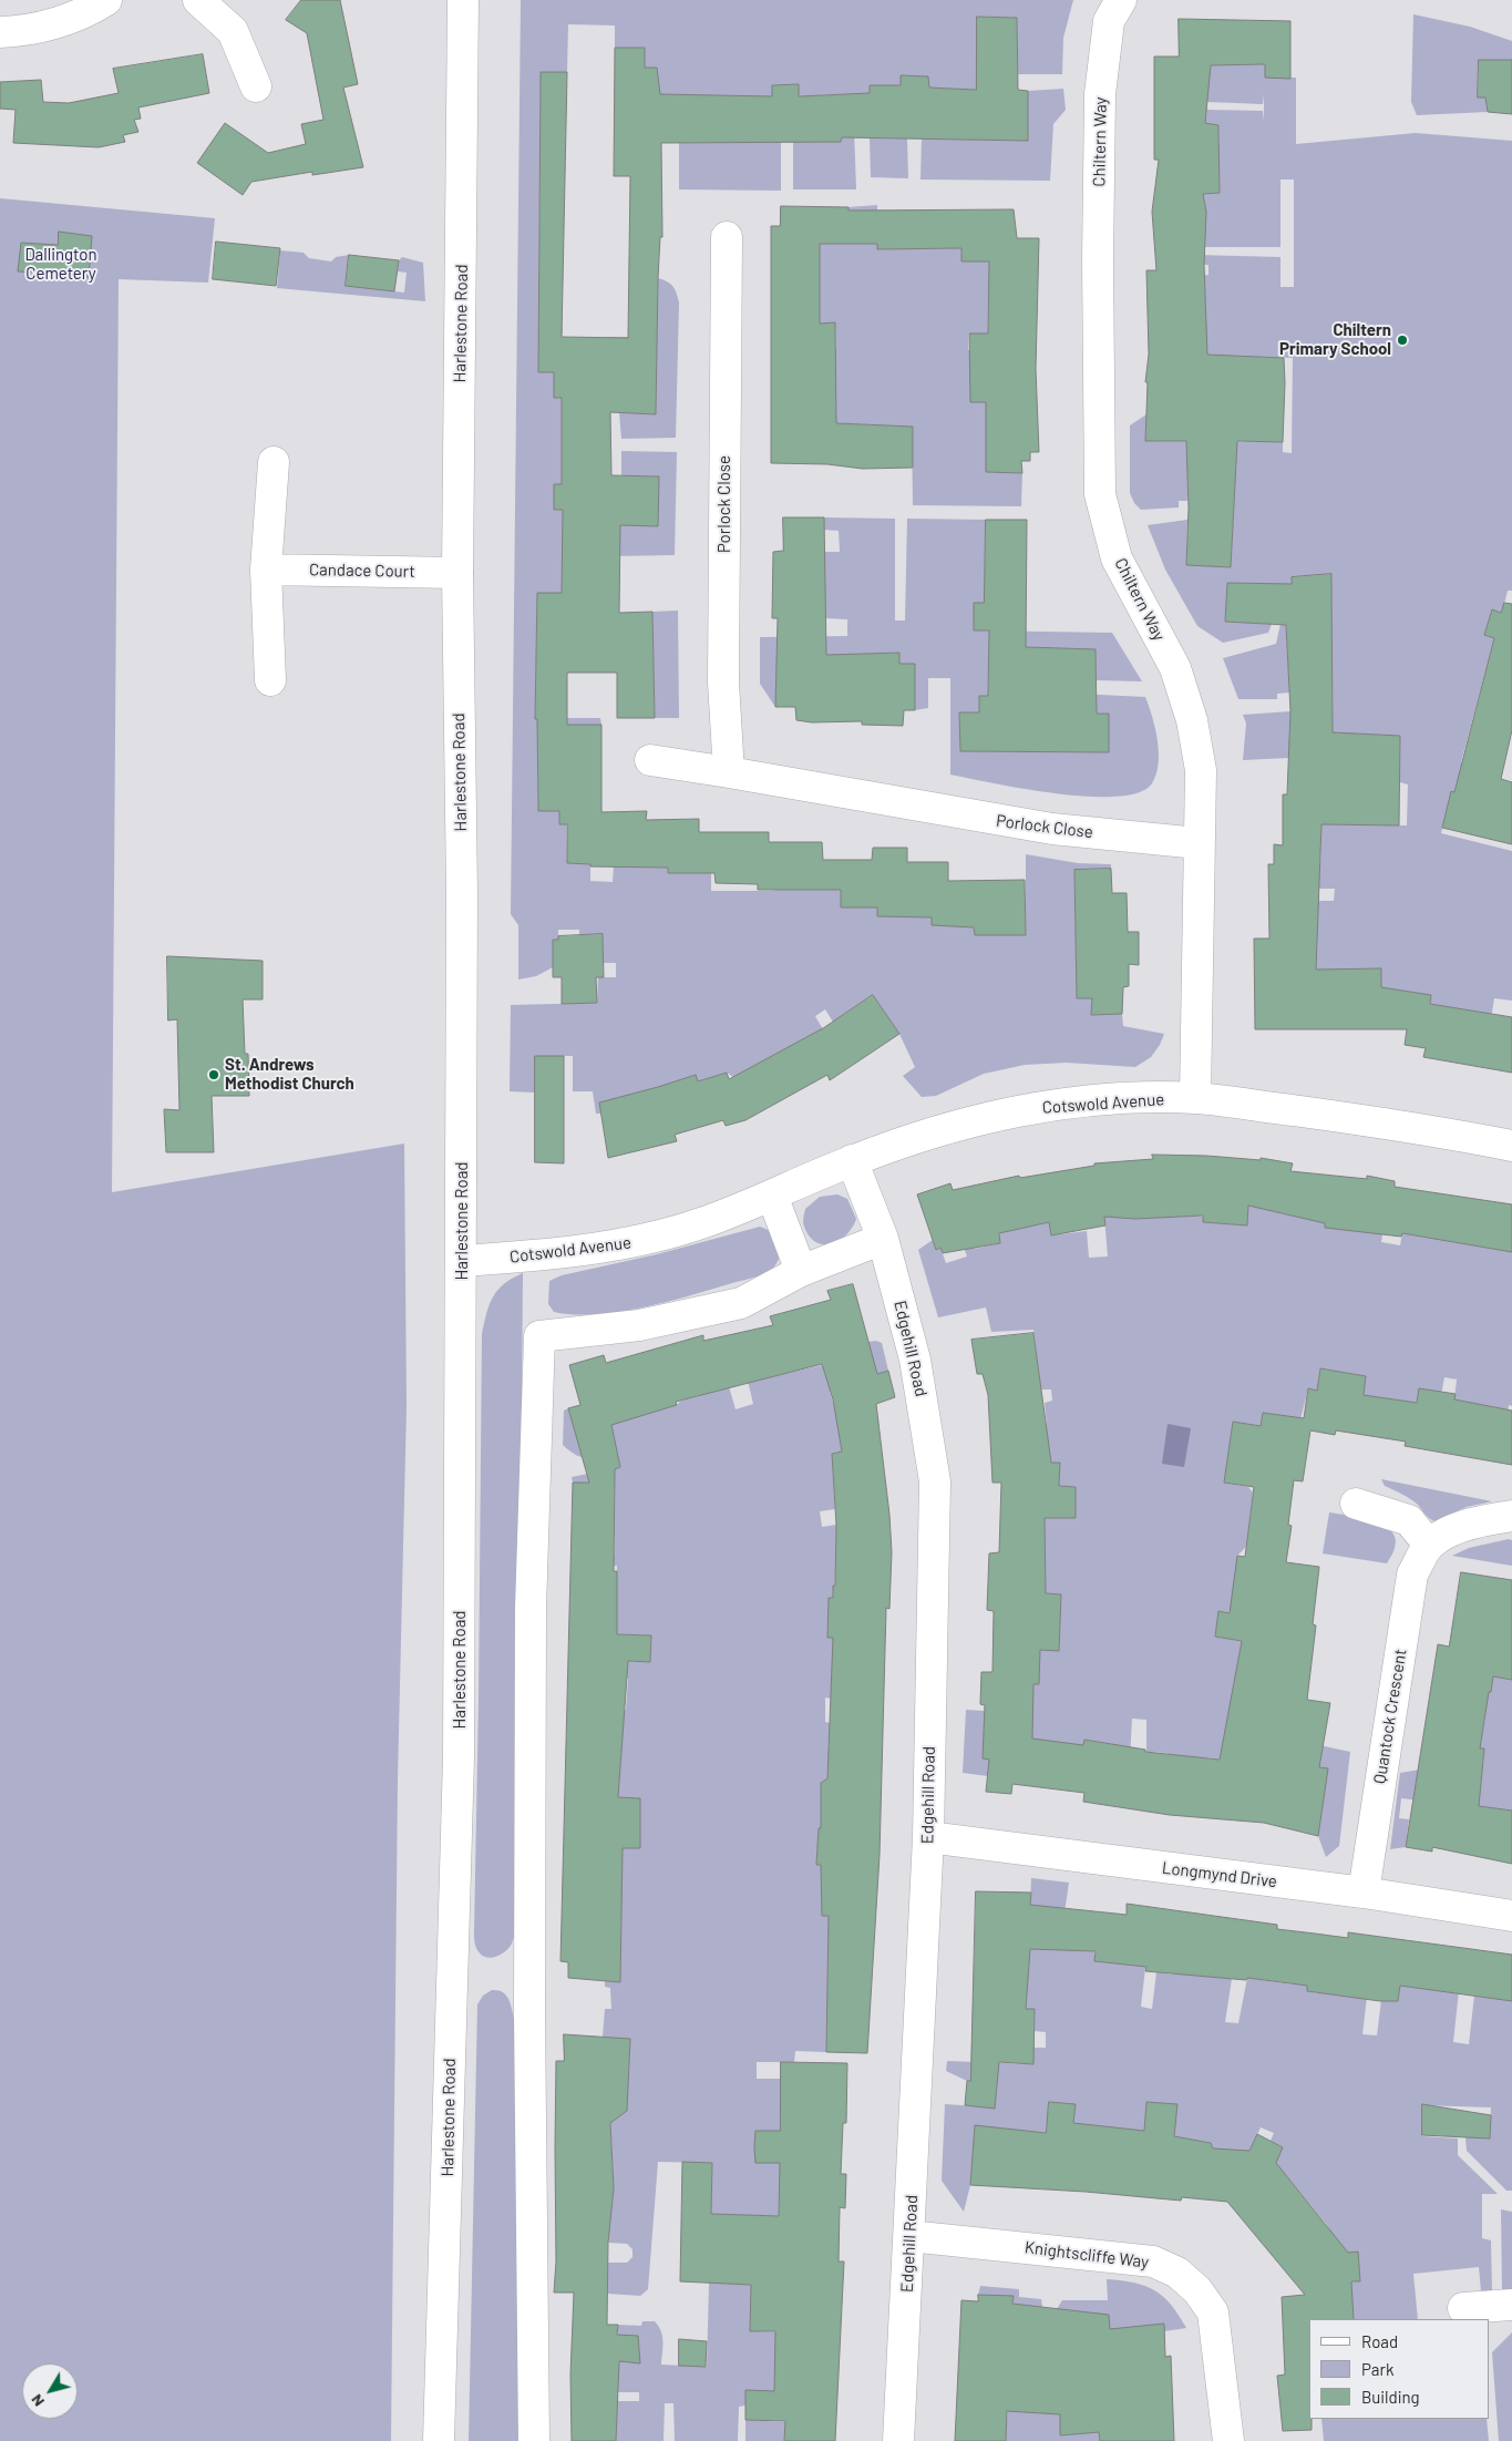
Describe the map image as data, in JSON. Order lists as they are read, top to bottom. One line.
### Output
{"streets":{"street":["Chiltern Way","Harlestone Road","Porlock Close","Candace Court","Cotswold Avenue","Edgehill Road","Quantock Crescent","Longmynd Drive","Knightscliffe Way"]},"crossings":[["Chiltern Way","Porlock Close"],["Chiltern Way","Cotswold Avenue"],["Harlestone Road","Candace Court"],["Harlestone Road","Cotswold Avenue"],["Cotswold Avenue","Edgehill Road"],["Edgehill Road","Longmynd Drive"],["Edgehill Road","Knightscliffe Way"],["Quantock Crescent","Longmynd Drive"]],"parks":["Dallington Cemetery"],"places":["Chiltern Primary School","St. Andrews Methodist Church"],"legend":["Road","Park","Building"],"north":"bottom left"}
